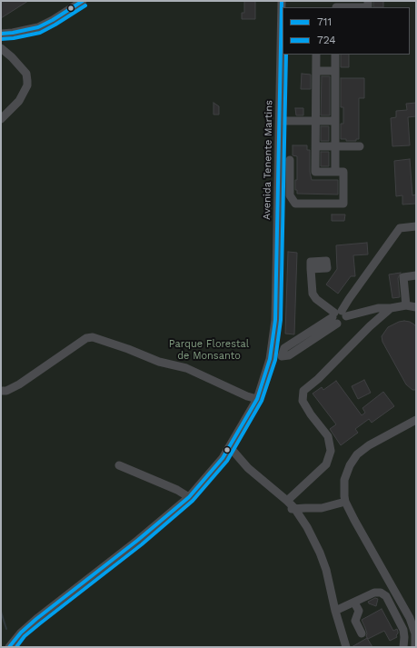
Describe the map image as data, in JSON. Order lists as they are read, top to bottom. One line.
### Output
{"streets":{"street":["Avenida Tenente Martins"]},"parks":["Parque Florestal de Monsanto"],"lines":["transit line 711","transit line 724"],"legend":["711","724"]}
